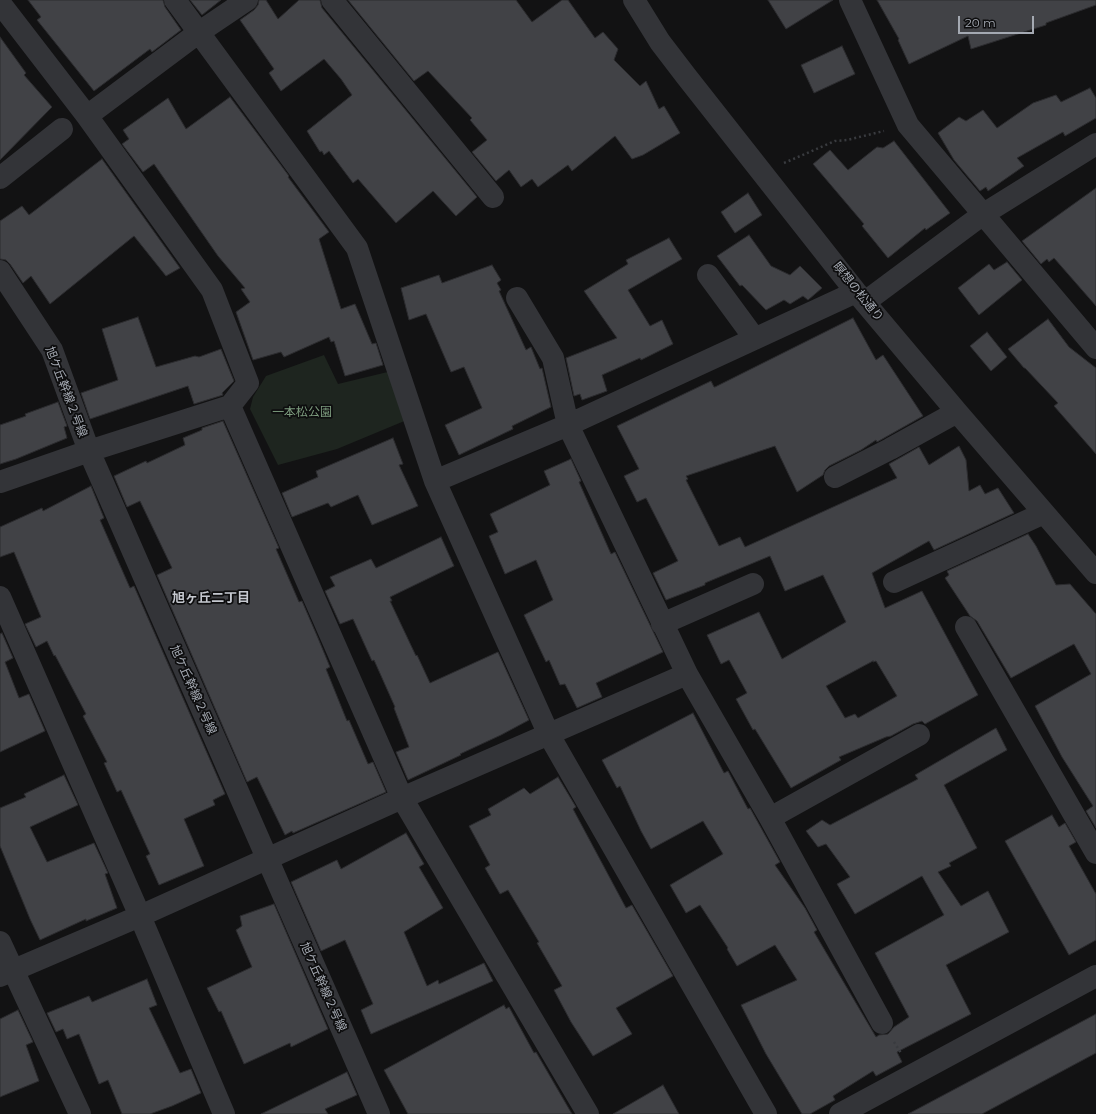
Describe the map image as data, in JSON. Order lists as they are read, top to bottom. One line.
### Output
{"streets":{"street":["瞑想の松通り","旭ケ丘幹線２号線"]},"districts":["旭ヶ丘二丁目"],"parks":["一本松公園"],"scale_bar":"20 m"}
